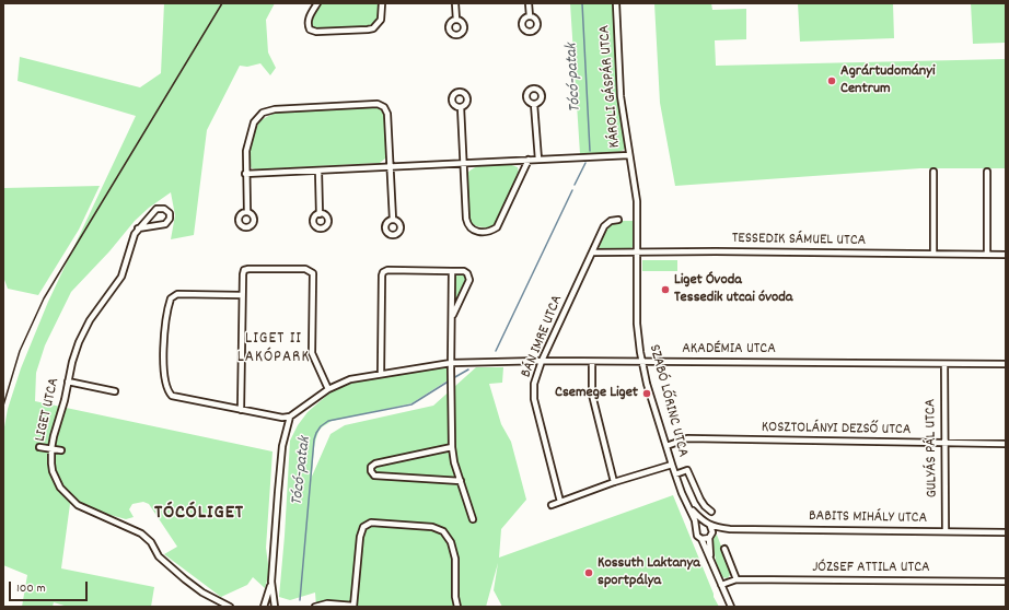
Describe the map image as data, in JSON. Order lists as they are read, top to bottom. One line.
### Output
{"streets":{"street":["KÁROLI GÁSPÁR UTCA","TESSEDIK SÁMUEL UTCA","BÁN IMRE UTCA","AKADÉMIA UTCA","SZABÓ LŐRINC UTCA","LIGET UTCA","KOSZTOLÁNYI DEZSŐ UTCA","GULYÁS PÁL UTCA","BABITS MIHÁLY UTCA","JÓZSEF ATTILA UTCA"]},"crossings":[["KÁROLI GÁSPÁR UTCA","SZABÓ LŐRINC UTCA"],["TESSEDIK SÁMUEL UTCA","BÁN IMRE UTCA"],["TESSEDIK SÁMUEL UTCA","SZABÓ LŐRINC UTCA"],["BÁN IMRE UTCA","AKADÉMIA UTCA"],["AKADÉMIA UTCA","SZABÓ LŐRINC UTCA"],["AKADÉMIA UTCA","GULYÁS PÁL UTCA"],["SZABÓ LŐRINC UTCA","KOSZTOLÁNYI DEZSŐ UTCA"],["SZABÓ LŐRINC UTCA","BABITS MIHÁLY UTCA"],["KOSZTOLÁNYI DEZSŐ UTCA","GULYÁS PÁL UTCA"],["GULYÁS PÁL UTCA","BABITS MIHÁLY UTCA"]],"districts":["LIGET II LAKÓPARK","TÓCÓLIGET"],"water":["Tócó-patak"],"places":["Agrártudományi Centrum","Liget Óvoda Tessedik utcai óvoda","Csemege Liget","Kossuth Laktanya sportpálya"],"scale_bar":"100 m"}
